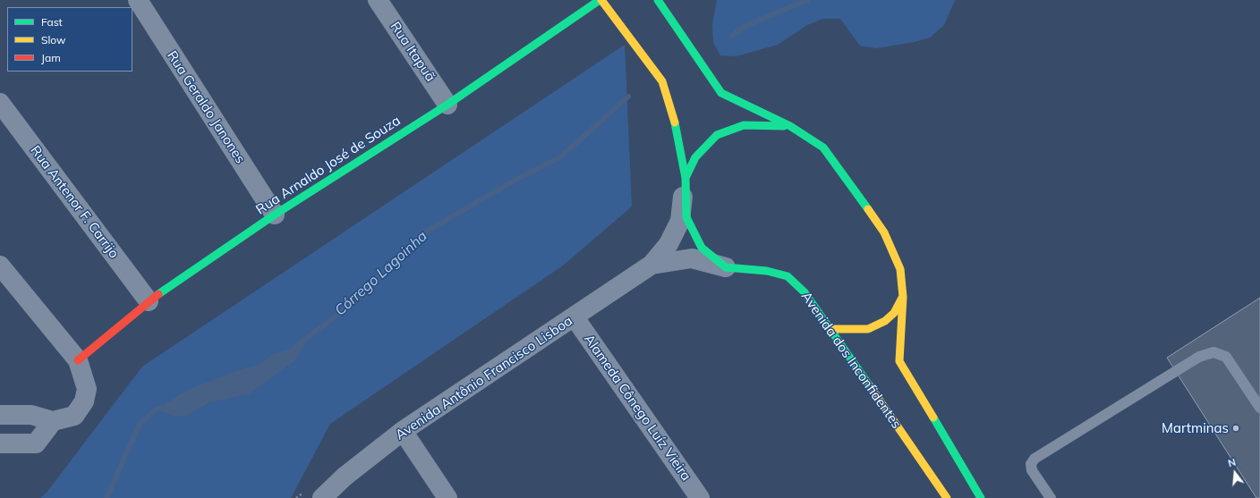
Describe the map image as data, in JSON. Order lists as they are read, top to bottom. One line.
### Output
{"streets":{"main road":["Rua Arnaldo José de Souza","Avenida dos Inconfidentes"],"street":["Rua Itapuã","Rua Geraldo Janones","Rua Antenor F. Carrijo","Avenida Antônio Francisco Lisboa","Alameda Cônego Luíz Vieira"]},"crossings":[["Rua Itapuã","Rua Arnaldo José de Souza"],["Rua Geraldo Janones","Rua Arnaldo José de Souza"],["Rua Arnaldo José de Souza","Rua Antenor F. Carrijo"],["Avenida dos Inconfidentes","Avenida Antônio Francisco Lisboa"],["Avenida Antônio Francisco Lisboa","Alameda Cônego Luíz Vieira"]],"water":["Córrego Lagoinha"],"places":["Martminas"],"legend":["Fast","Slow","Jam"],"north":"top"}
